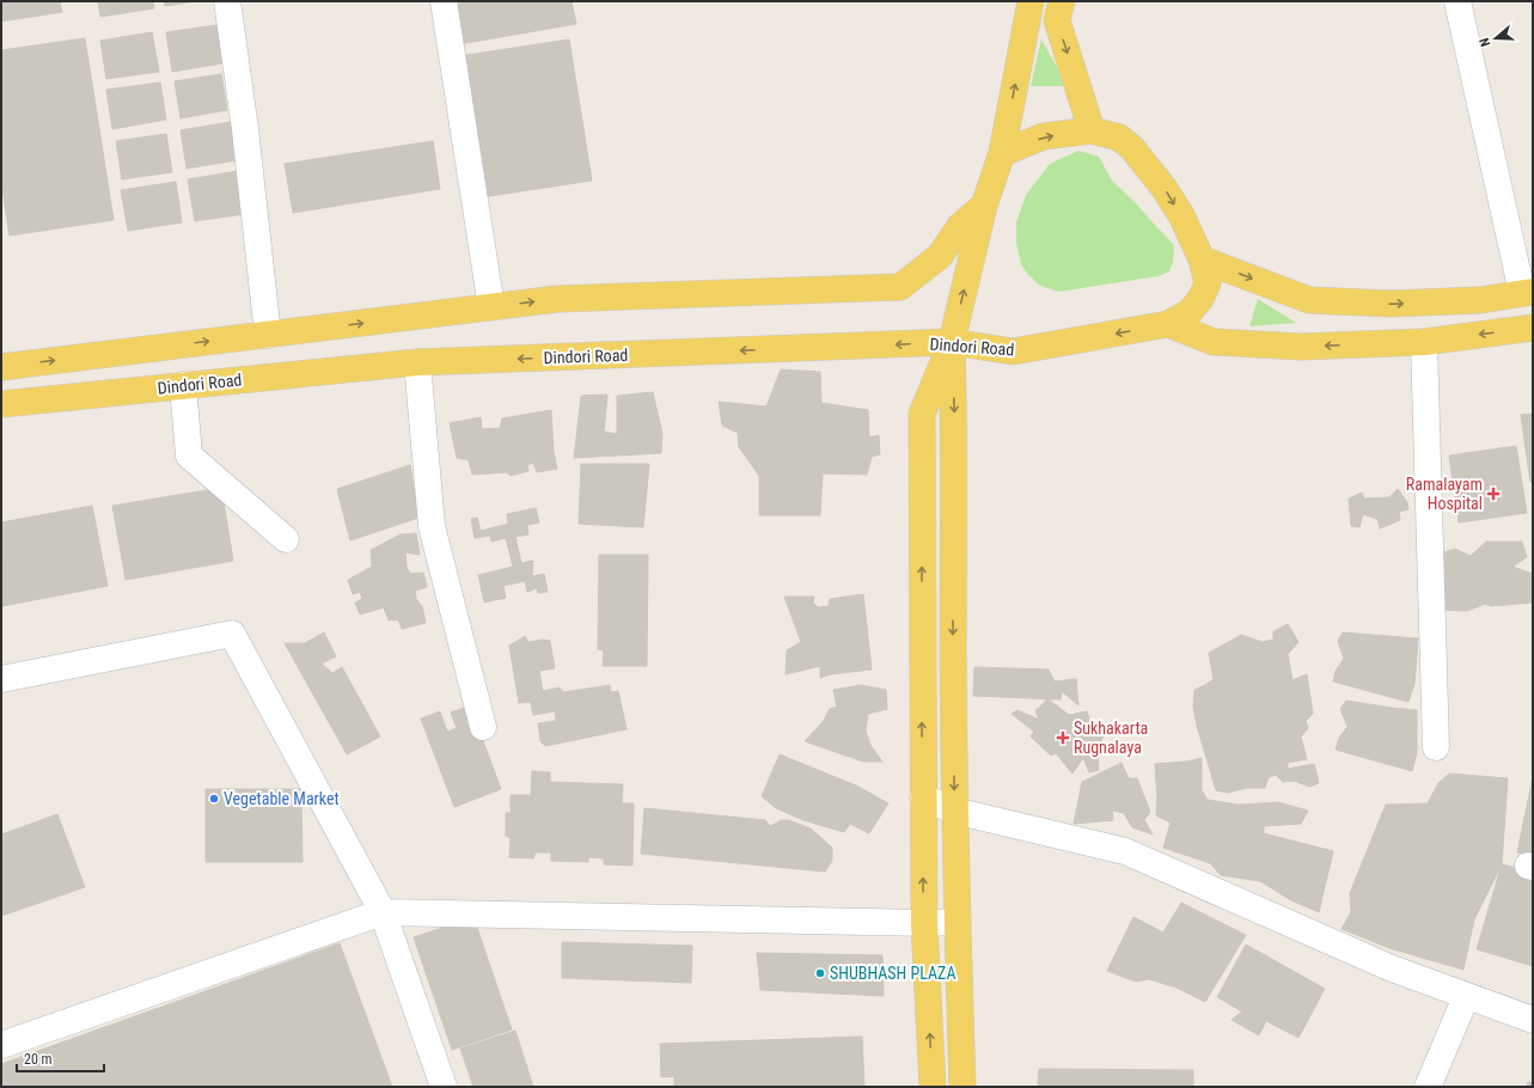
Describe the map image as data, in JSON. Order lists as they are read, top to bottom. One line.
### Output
{"streets":{"main road":["Dindori Road"]},"places":{"health":["Ramalayam Hospital","Sukhakarta Rugnalaya"],"other":["Vegetable Market","SHUBHASH PLAZA"]},"scale_bar":"20 m","north":"left"}
